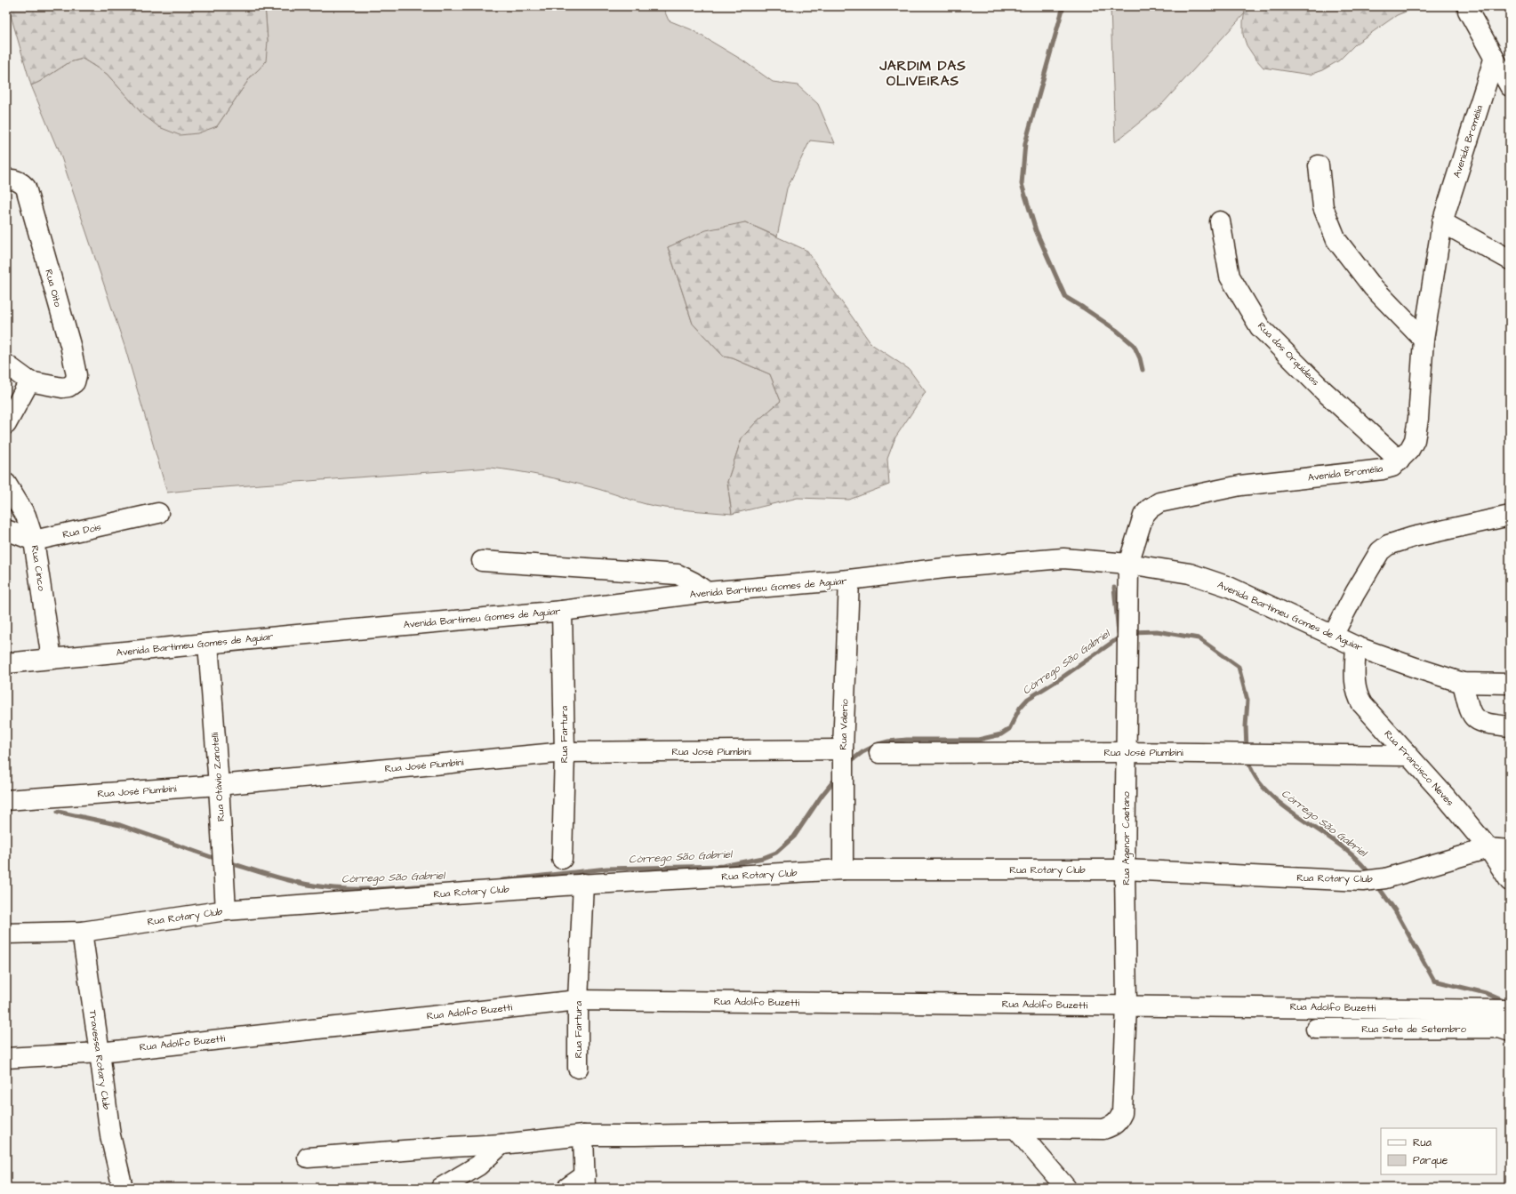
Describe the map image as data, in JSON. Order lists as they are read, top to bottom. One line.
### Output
{"streets":{"street":["Avenida Bromélia","Rua Oito","Rua das Orquídeas","Rua Dois","Rua Cinco","Avenida Bartimeu Gomes de Aguiar","Rua Valerio","Rua Fartura","Rua José Piumbini","Rua Francisco Neves","Rua Otávio Zanotelli","Rua Agenor Caetano","Rua Rotary Club","Rua Adolfo Buzetti","Rua Sete de Setembro","Travessa Rotary Club"]},"crossings":[["Avenida Bromélia","Rua das Orquídeas"],["Avenida Bromélia","Avenida Bartimeu Gomes de Aguiar"],["Avenida Bromélia","Rua Agenor Caetano"],["Rua Dois","Rua Cinco"],["Rua Cinco","Avenida Bartimeu Gomes de Aguiar"],["Avenida Bartimeu Gomes de Aguiar","Rua Valerio"],["Avenida Bartimeu Gomes de Aguiar","Rua Fartura"],["Avenida Bartimeu Gomes de Aguiar","Rua Francisco Neves"],["Avenida Bartimeu Gomes de Aguiar","Rua Otávio Zanotelli"],["Avenida Bartimeu Gomes de Aguiar","Rua Agenor Caetano"],["Rua Valerio","Rua José Piumbini"],["Rua Valerio","Rua Rotary Club"],["Rua Fartura","Rua José Piumbini"],["Rua Fartura","Rua Rotary Club"],["Rua Fartura","Rua Adolfo Buzetti"],["Rua José Piumbini","Rua Francisco Neves"],["Rua José Piumbini","Rua Otávio Zanotelli"],["Rua José Piumbini","Rua Agenor Caetano"],["Rua Francisco Neves","Rua Rotary Club"],["Rua Otávio Zanotelli","Rua Rotary Club"],["Rua Agenor Caetano","Rua Rotary Club"],["Rua Agenor Caetano","Rua Adolfo Buzetti"],["Rua Rotary Club","Travessa Rotary Club"],["Rua Adolfo Buzetti","Travessa Rotary Club"]],"districts":["JARDIM DAS OLIVEIRAS"],"water":["Córrego São Gabriel"],"legend":["Rua","Parque"]}
